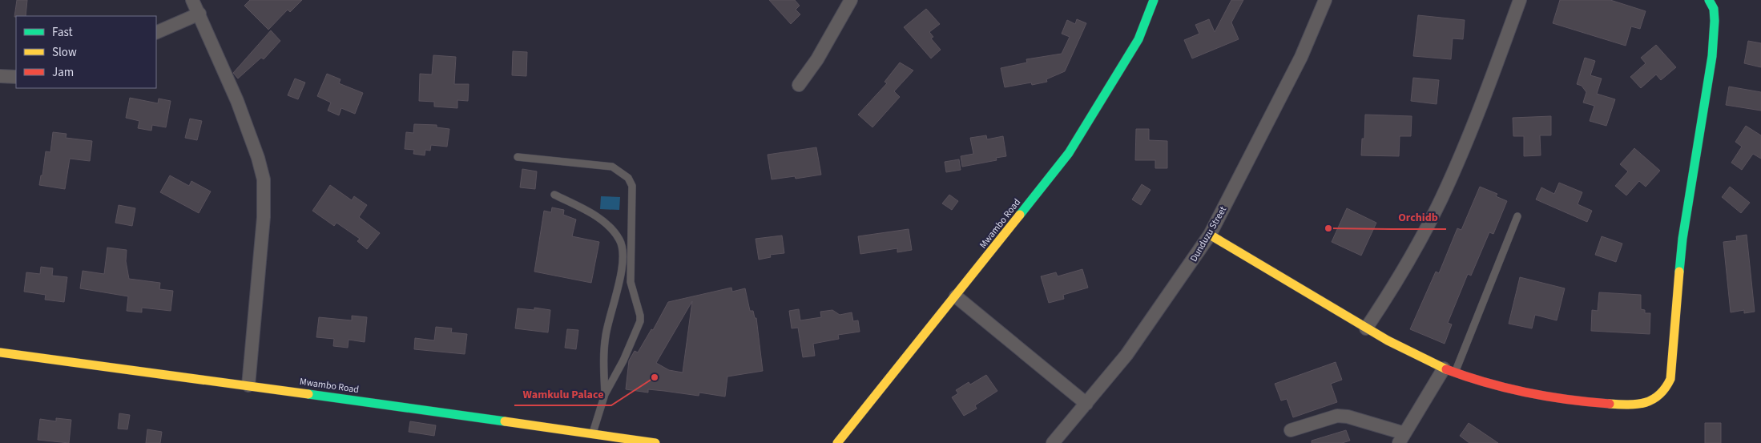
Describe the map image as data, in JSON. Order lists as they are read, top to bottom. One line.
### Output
{"streets":{"street":["Mwambo Road","Dunduzu Street"]},"places":["Orchidb","Wamkulu Palace"],"legend":["Fast","Slow","Jam"]}
